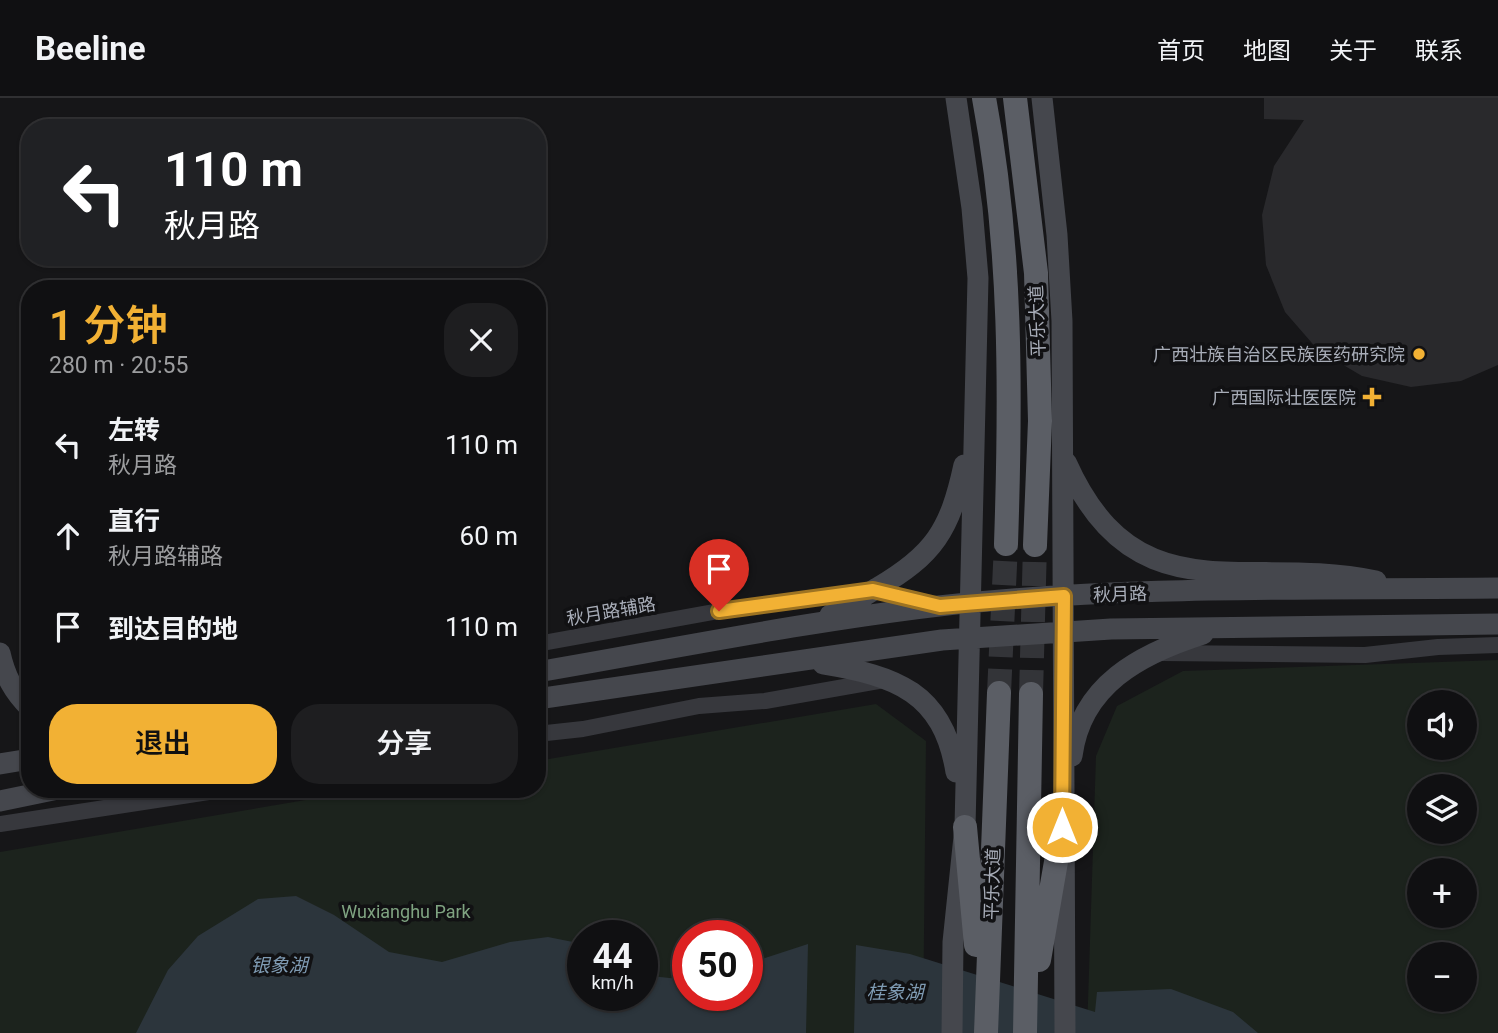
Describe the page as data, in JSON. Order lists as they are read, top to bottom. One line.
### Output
{"streets":{"highway":["平乐大道"],"main road":["秋月路"],"street":["秋月路辅路"]},"crossings":[["秋月路","秋月路辅路"]],"water":["银象湖","桂象湖"],"parks":["Wuxianghu Park"],"places":{"other":["广西壮族自治区民族医药研究院"],"health":["广西国际壮医医院"]},"page":{"header":"Beeline","nav":["首页","地图","关于","联系"],"turn":["110 m","秋月路"],"heading":["1 分钟","280 m · 20:55"],"list":[{"name":"左转","note":"秋月路","value":"110 m"},{"name":"直行","note":"秋月路辅路","value":"60 m"},{"name":"到达目的地","value":"110 m"}],"map_buttons":["+","−"],"buttons":["退出","分享"],"speed":"44 km/h","limit":"50"}}
